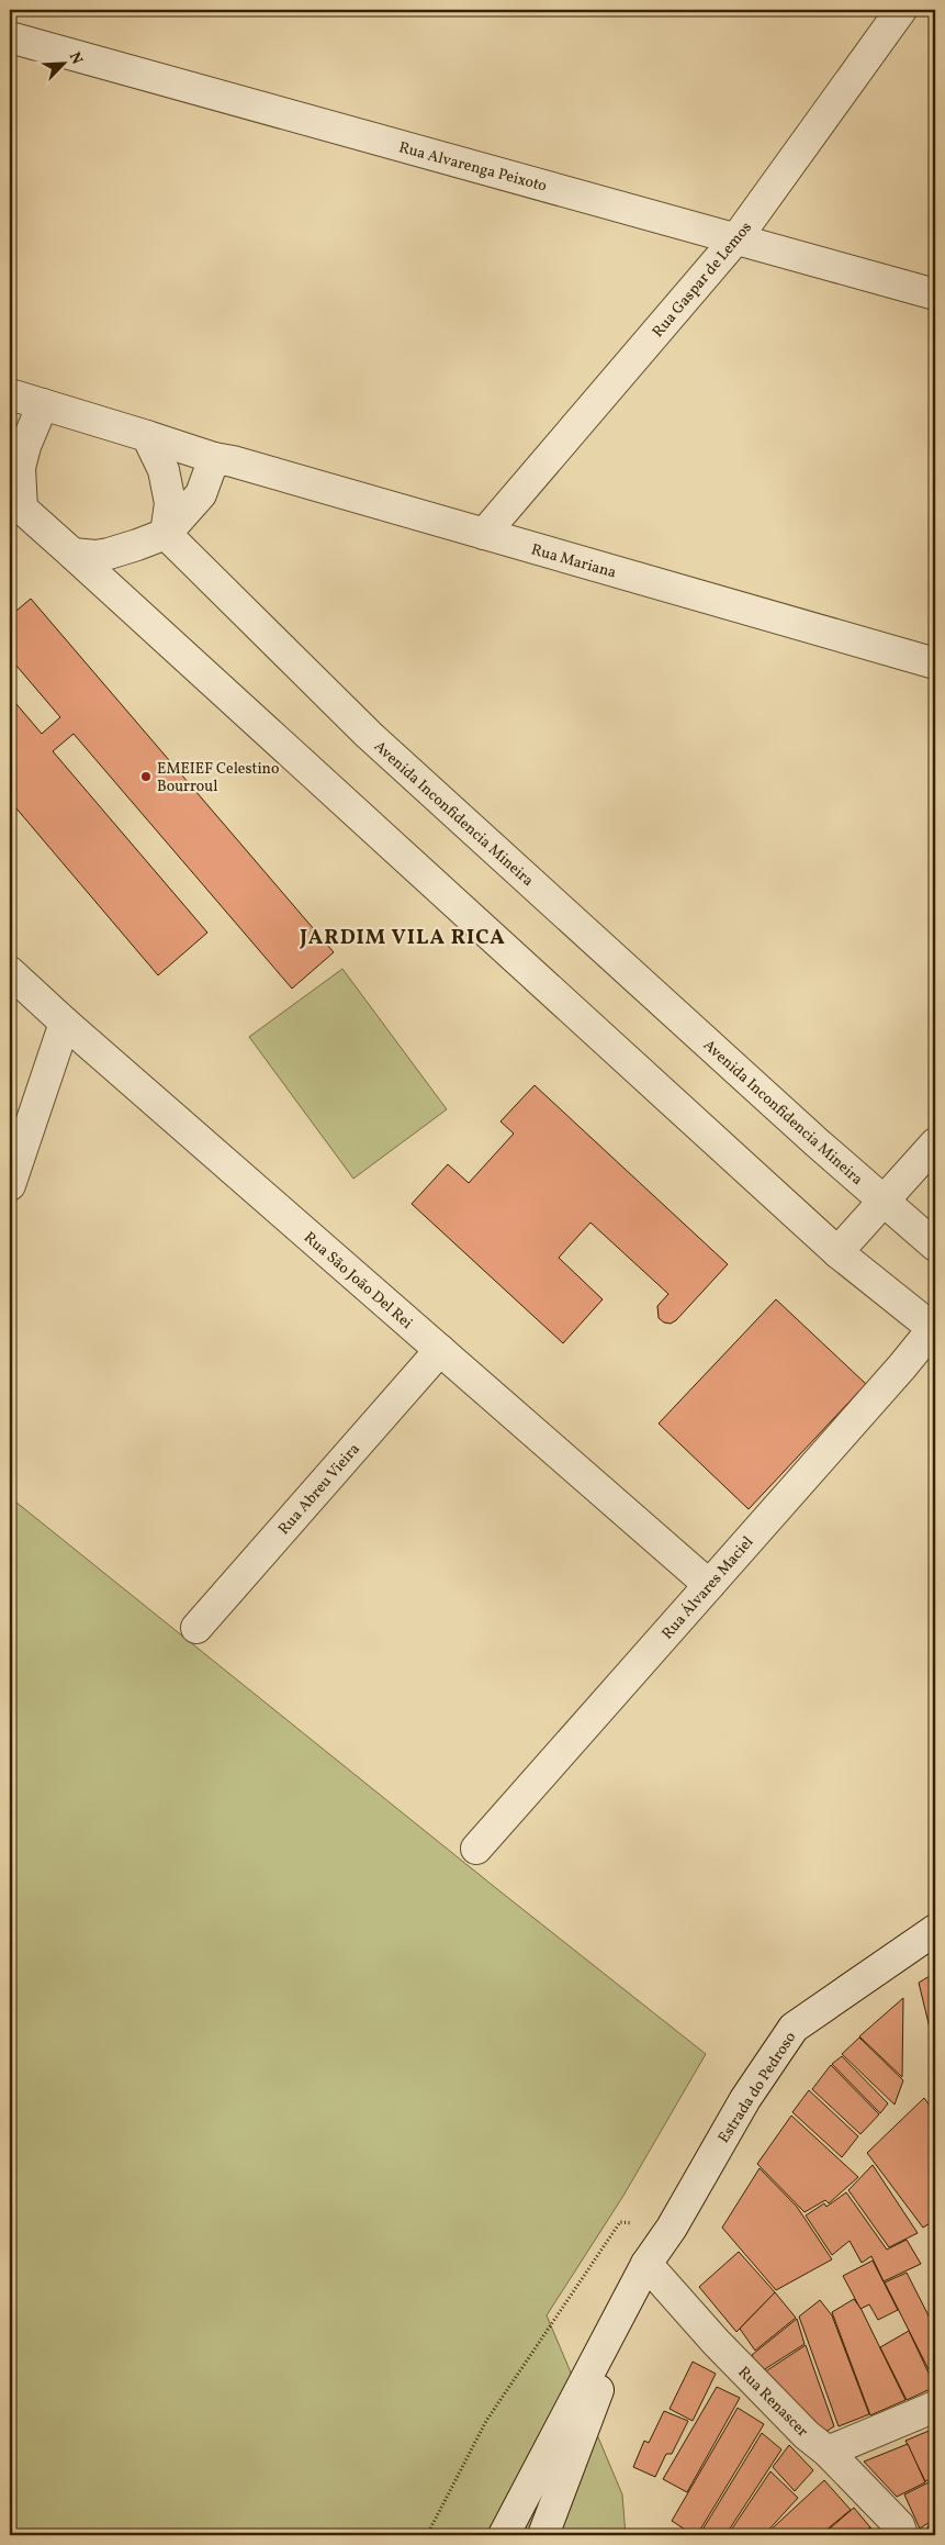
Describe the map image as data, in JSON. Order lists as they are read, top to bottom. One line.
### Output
{"streets":{"street":["Rua Alvarenga Peixoto","Rua Gaspar de Lemos","Rua Mariana","Avenida Inconfidencia Mineira","Rua São João Del Rei","Rua Abreu Vieira","Rua Álvares Maciel","Estrada do Pedroso","Rua Renascer"]},"crossings":[["Rua Alvarenga Peixoto","Rua Gaspar de Lemos"],["Rua Gaspar de Lemos","Rua Mariana"],["Rua Mariana","Avenida Inconfidencia Mineira"],["Rua São João Del Rei","Rua Abreu Vieira"],["Rua São João Del Rei","Rua Álvares Maciel"],["Estrada do Pedroso","Rua Renascer"]],"districts":["JARDIM VILA RICA"],"places":["EMEIEF Celestino Bourroul"],"north":"top right"}
